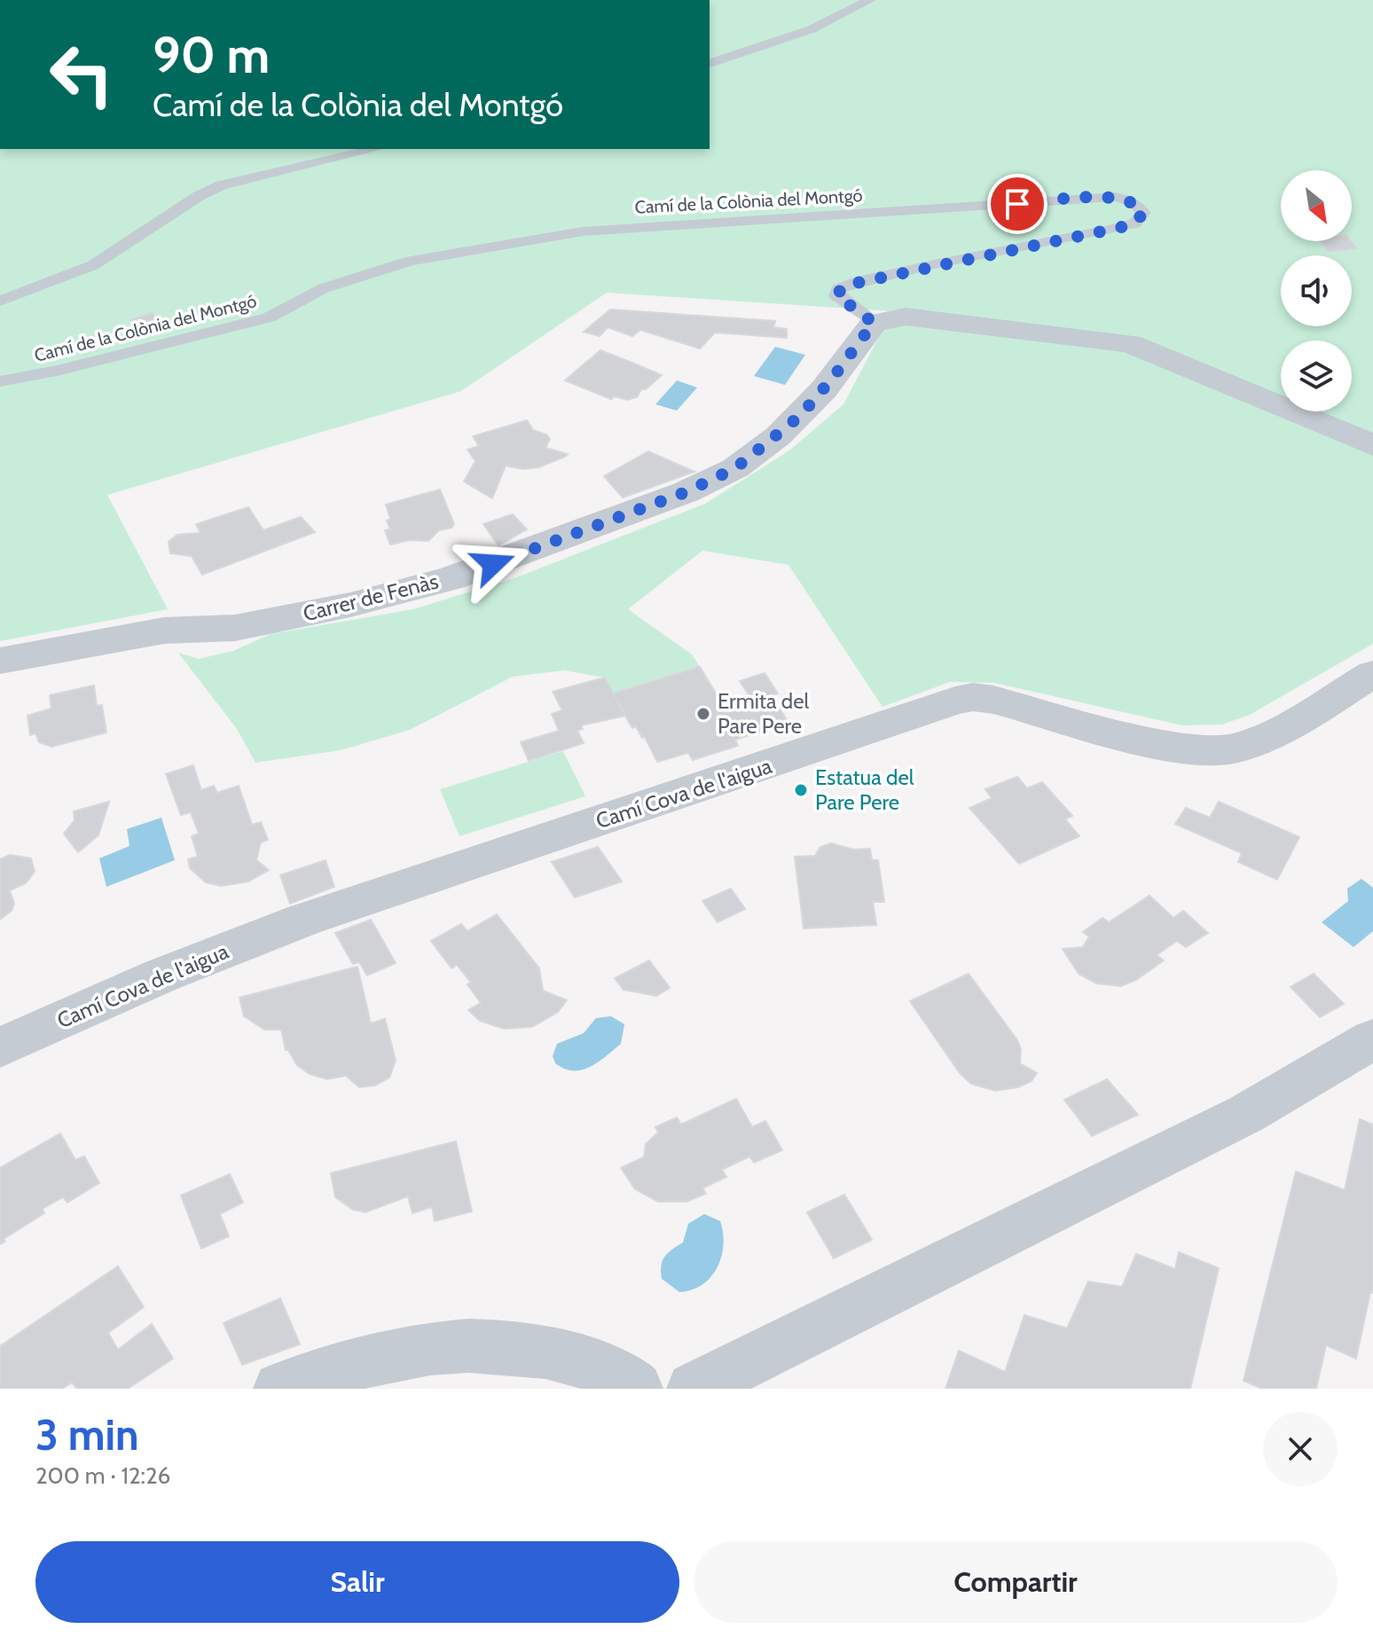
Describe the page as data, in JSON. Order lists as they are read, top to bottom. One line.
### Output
{"streets":{"street":["Carrer de Fenàs","Camí Cova de l'aigua"],"lane":["Camí de la Colònia del Montgó"]},"crossings":[["Camí de la Colònia del Montgó","Carrer de Fenàs"]],"places":["Ermita del Pare Pere","Estatua del Pare Pere"],"north":"bottom right","page":{"turn":["90 m","Camí de la Colònia del Montgó"],"heading":["3 min","200 m · 12:26"],"buttons":["Salir","Compartir"]}}
